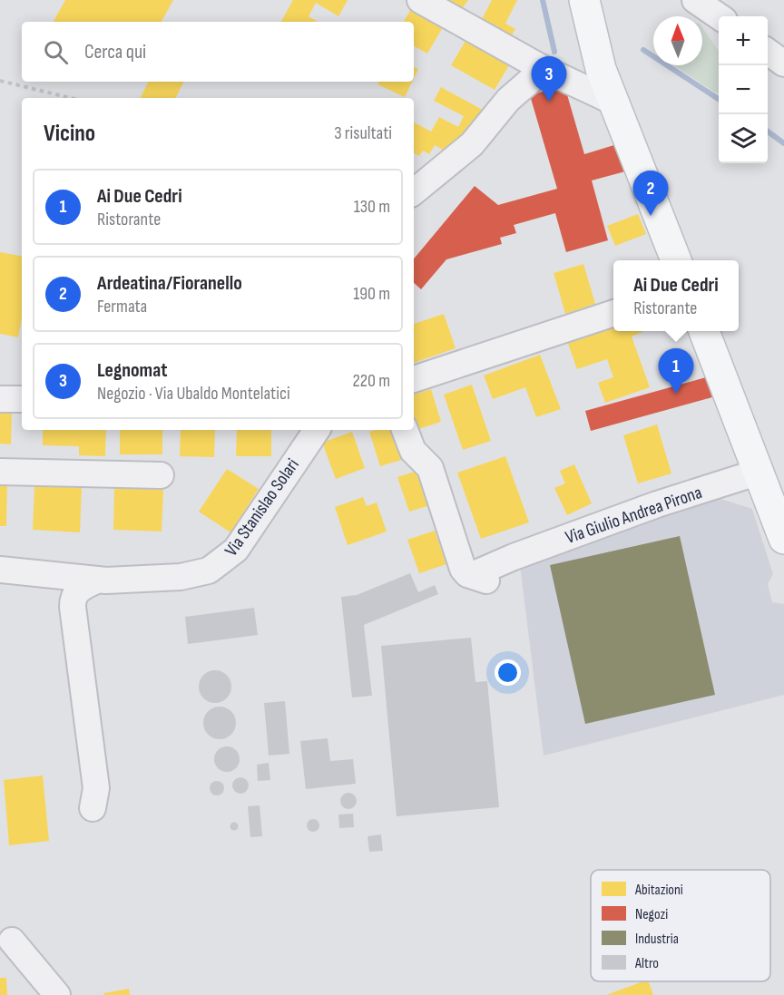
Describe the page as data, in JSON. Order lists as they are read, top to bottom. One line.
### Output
{"streets":{"street":["Via Stanislao Solari","Via Giulio Andrea Pirona"]},"legend":["Abitazioni","Negozi","Industria","Altro"],"north":"top","page":{"map_buttons":["+","−"],"search":"Cerca qui","pins":["3","2","1"],"heading":["Vicino","3 risultati"],"list":[{"mark":"1","name":"Ai Due Cedri","note":"Ristorante","value":"130 m"},{"mark":"2","name":"Ardeatina/Fioranello","note":"Fermata","value":"190 m"},{"mark":"3","name":"Legnomat","note":"Negozio · Via Ubaldo Montelatici","value":"220 m"}],"popup":["Ai Due Cedri","Ristorante"]}}
